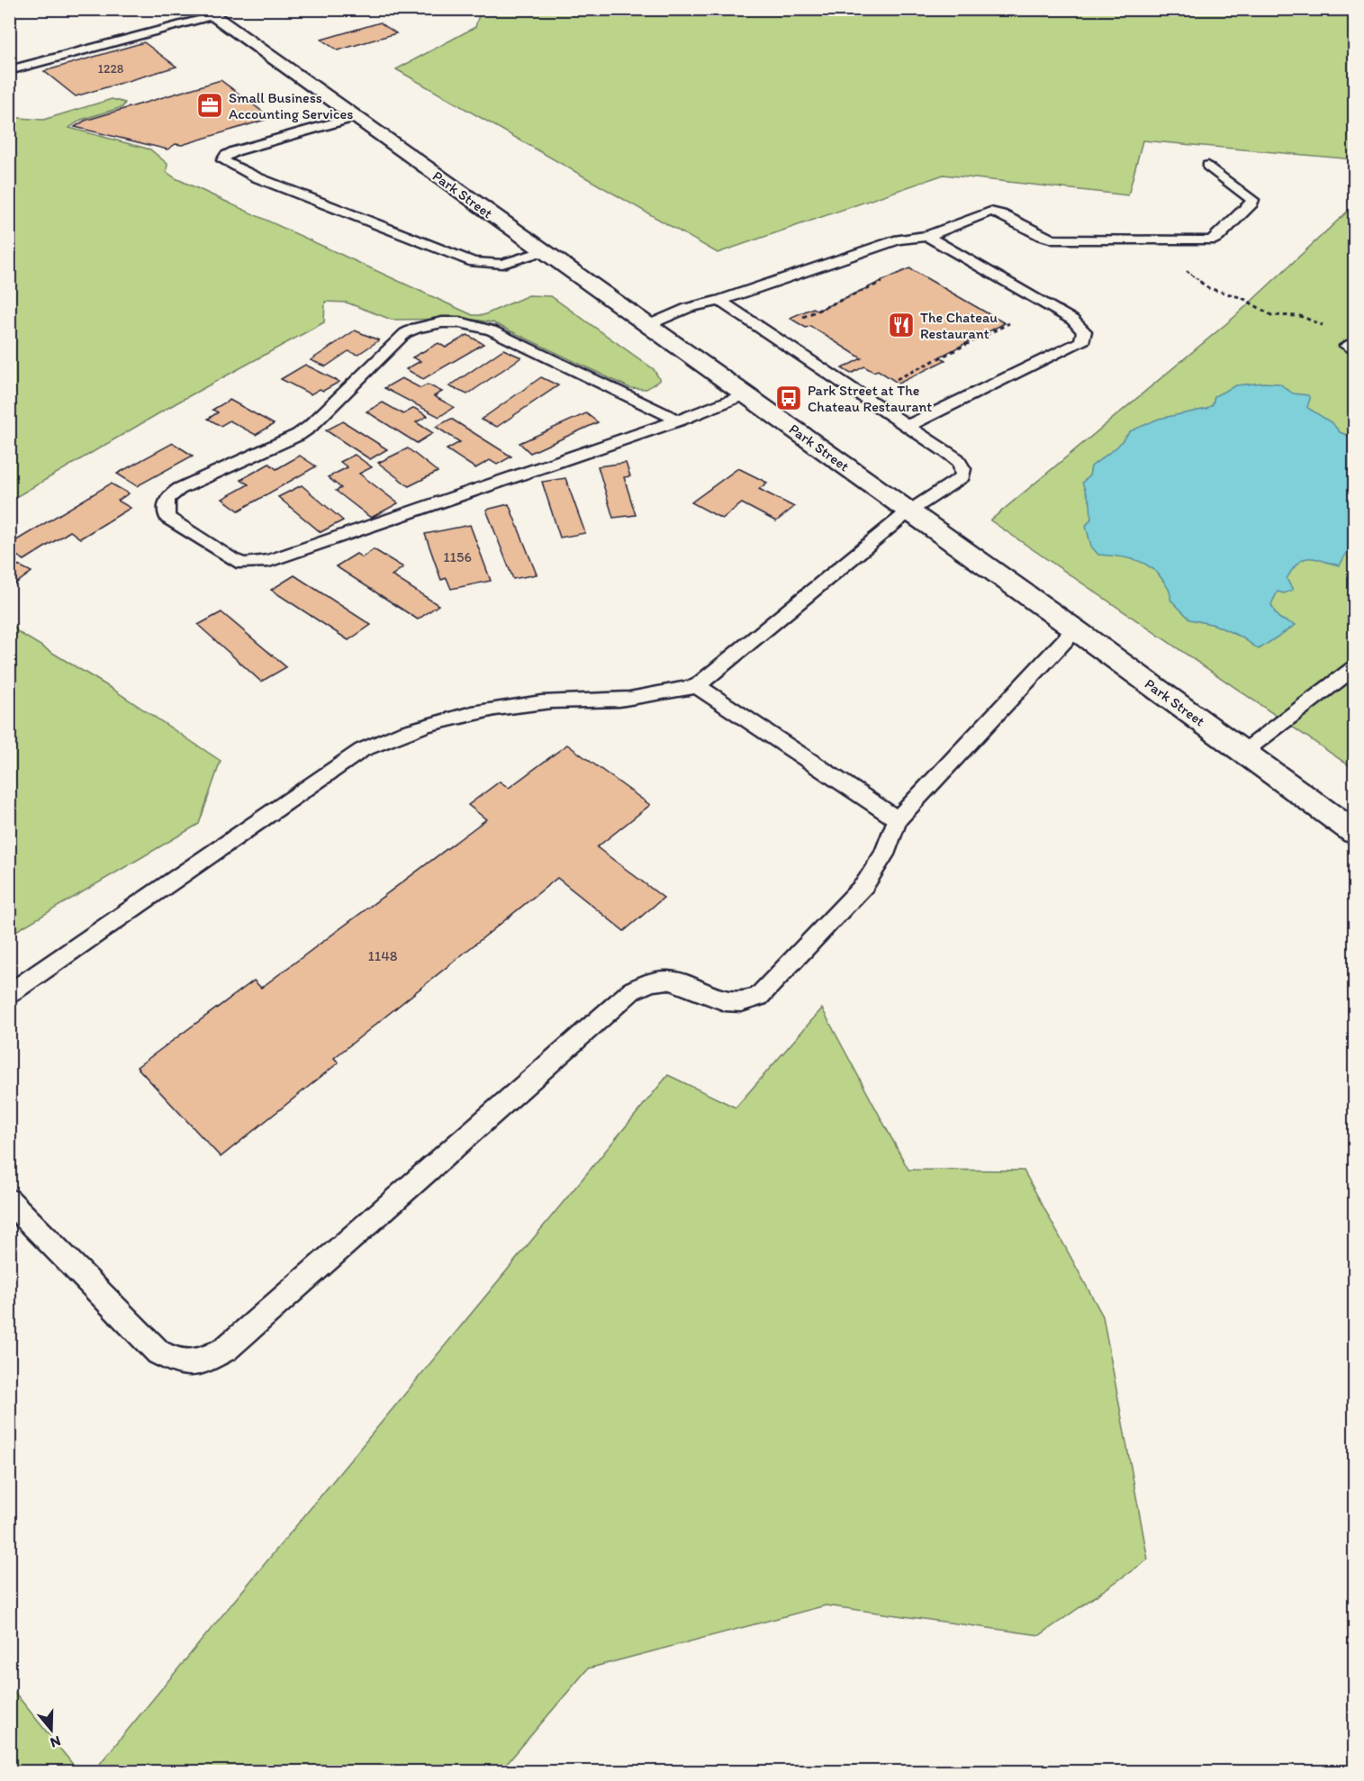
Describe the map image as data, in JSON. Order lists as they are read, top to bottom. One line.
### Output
{"streets":{"main road":["Park Street"]},"places":{"office":["Small Business Accounting Services"],"restaurant":["The Chateau Restaurant"],"bus stop":["Park Street at The Chateau Restaurant"]},"house_numbers":["1228","1156","1148"],"north":"bottom"}
